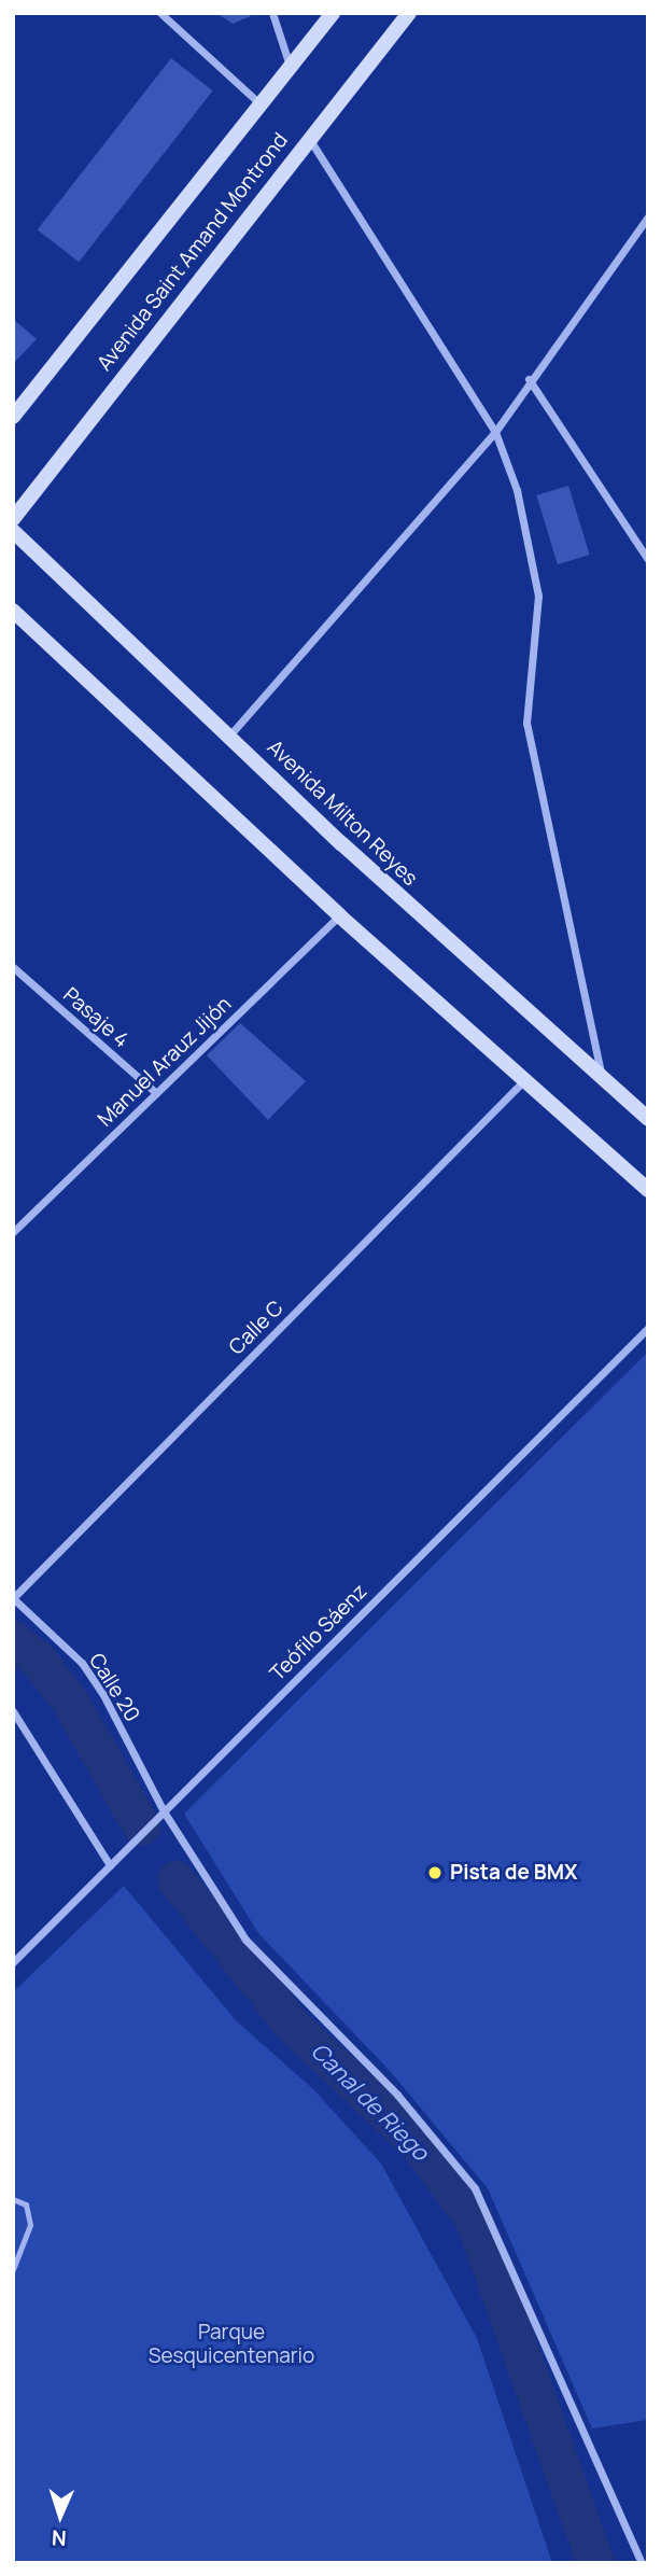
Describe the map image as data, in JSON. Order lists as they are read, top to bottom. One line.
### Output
{"streets":{"street":["Avenida Saint Amand Montrond","Avenida Milton Reyes","Pasaje 4","Manuel Arauz Jijón","Calle C","Teófilo Sáenz","Calle 20"]},"crossings":[["Pasaje 4","Manuel Arauz Jijón"],["Calle C","Calle 20"],["Teófilo Sáenz","Calle 20"]],"water":["Canal de Riego"],"parks":["Parque Sesquicentenario"],"places":["Pista de BMX"],"north":"bottom"}
